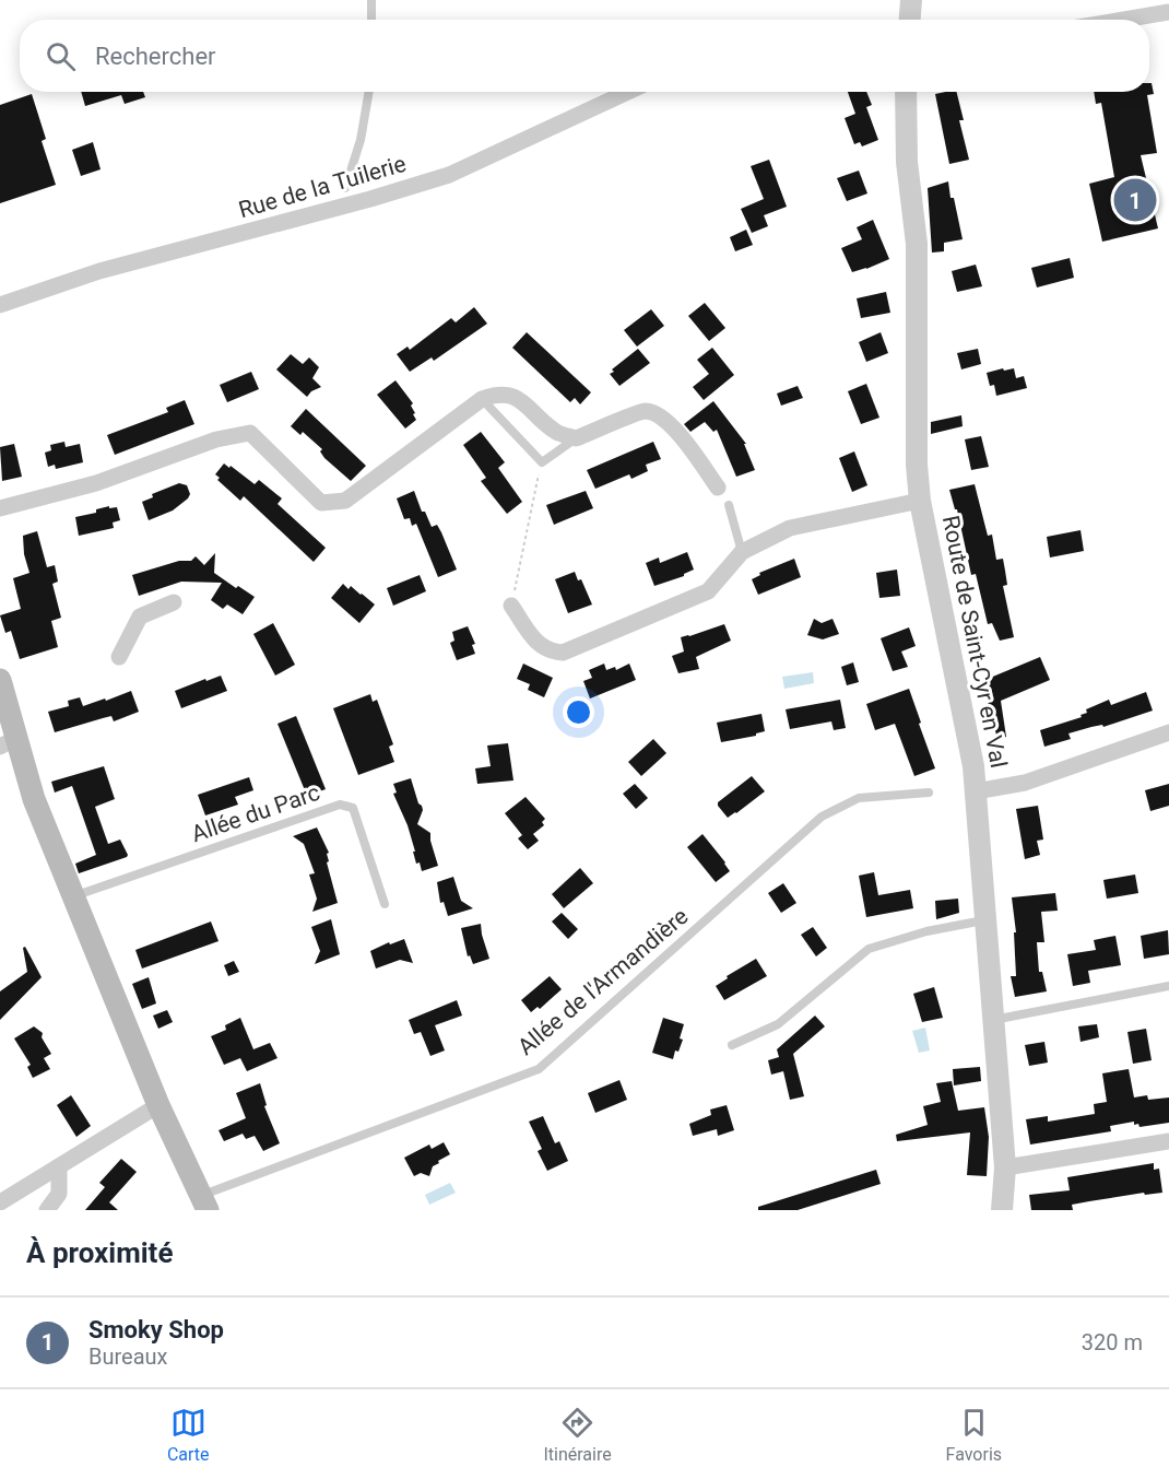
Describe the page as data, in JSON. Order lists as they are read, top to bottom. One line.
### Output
{"streets":{"street":["Rue de la Tuilerie","Route de Saint-Cyr en Val"],"lane":["Allée du Parc","Allée de l'Armandière"]},"page":{"search":"Rechercher","pins":"1","heading":"À proximité","list":[{"mark":"1","name":"Smoky Shop","note":"Bureaux","value":"320 m"}],"nav":["Carte","Itinéraire","Favoris"]}}
